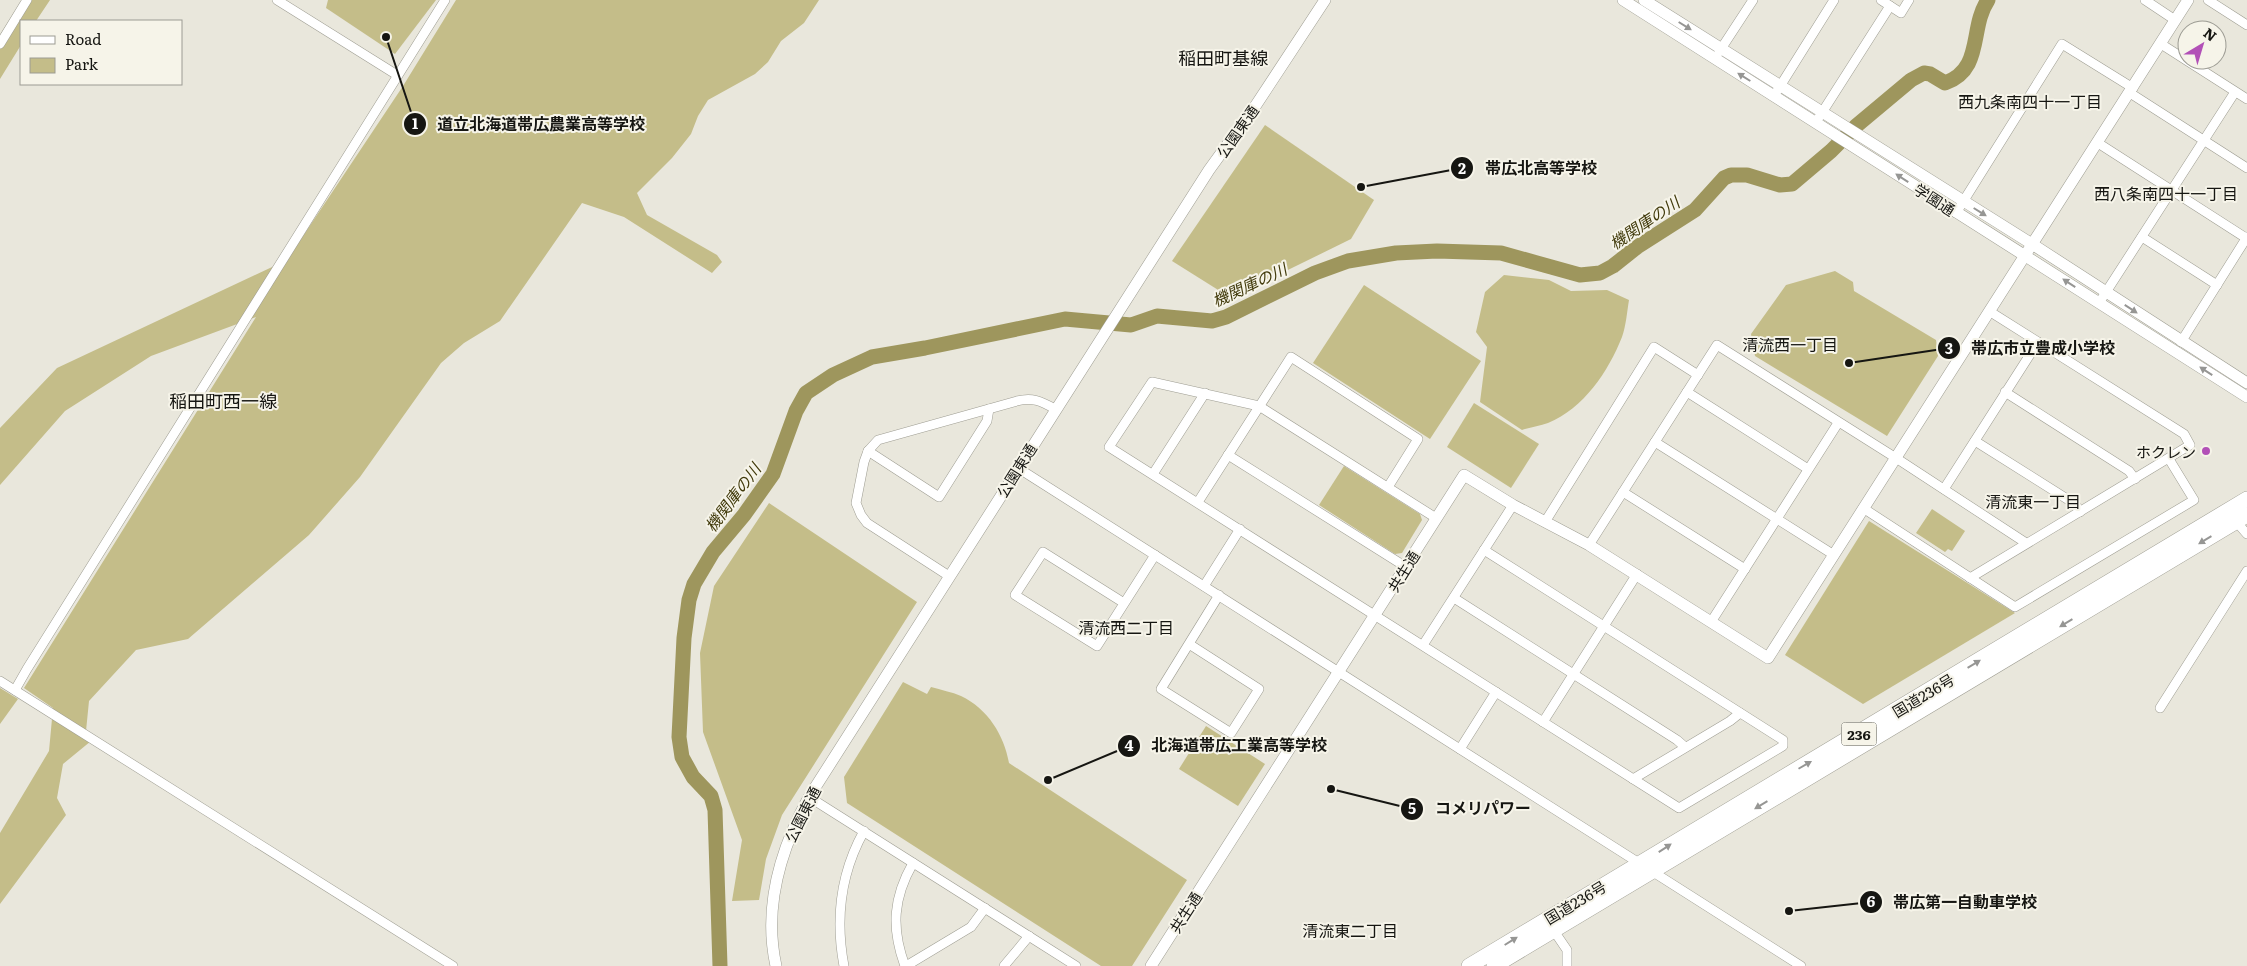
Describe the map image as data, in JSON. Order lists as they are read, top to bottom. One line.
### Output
{"streets":{"highway":["国道236号","236"],"street":["公園東通","学園通","共生通"]},"districts":["稲田町基線","西九条南四十一丁目","西八条南四十一丁目","清流西一丁目","稲田町西一線","清流東一丁目","清流西二丁目","清流東二丁目"],"water":["機関庫の川"],"places":["道立北海道帯広農業高等学校","帯広北高等学校","帯広市立豊成小学校","ホクレン","北海道帯広工業高等学校","コメリパワー","帯広第一自動車学校"],"legend":["Road","Park"],"north":"top right"}
